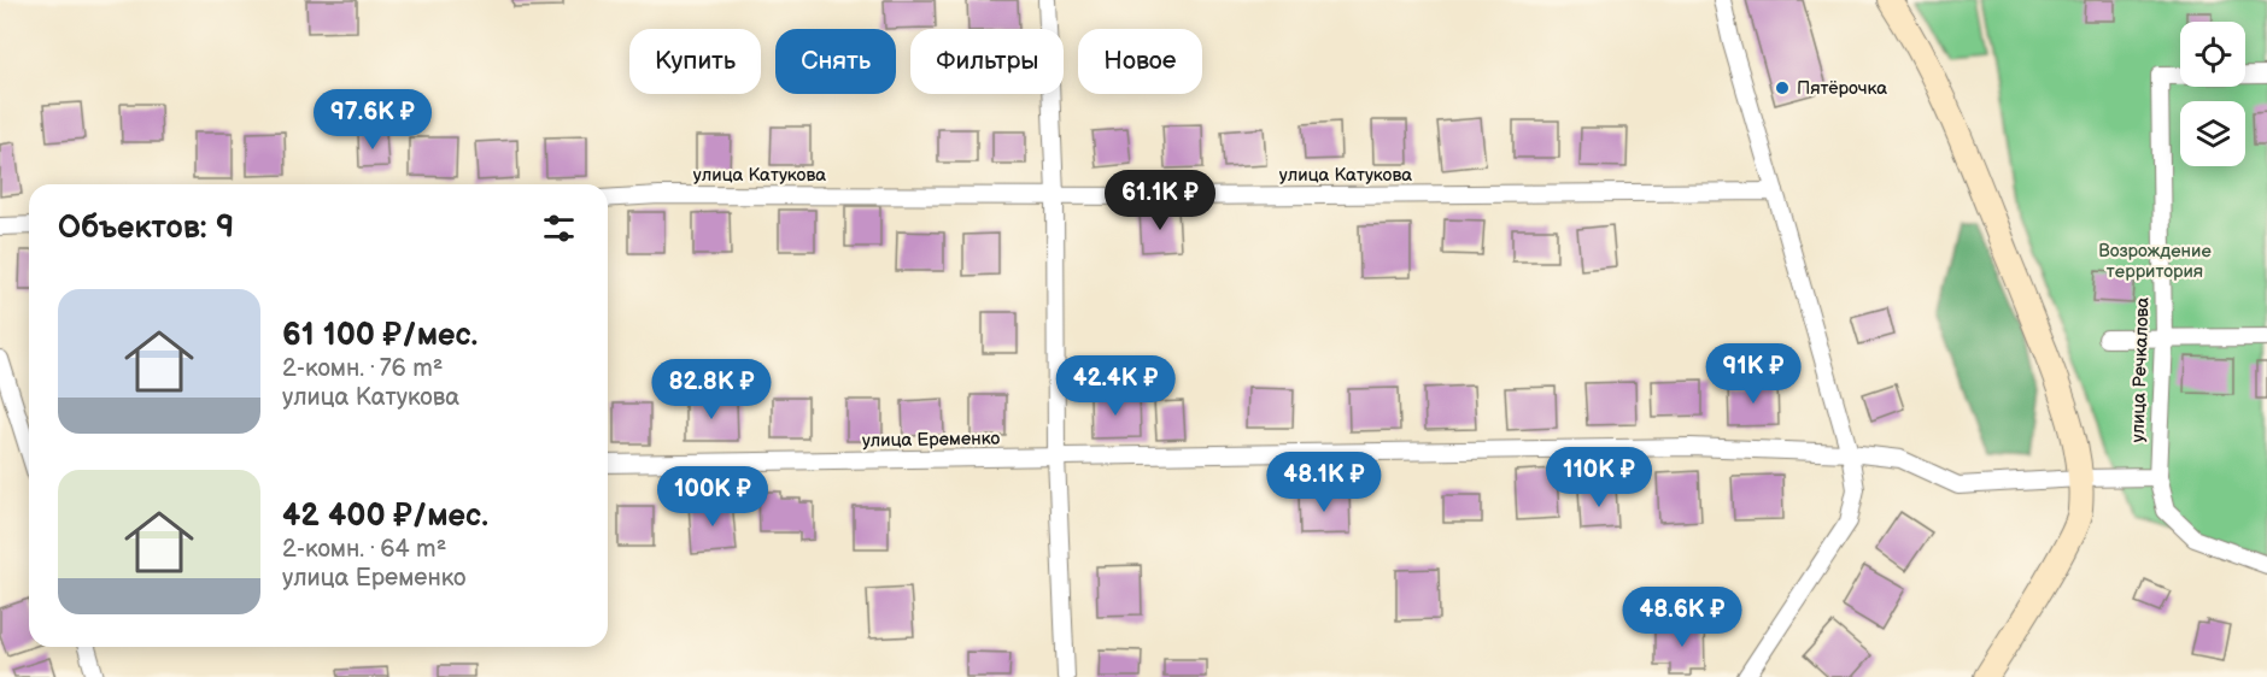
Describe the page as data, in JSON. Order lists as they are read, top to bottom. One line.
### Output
{"streets":{"street":["улица Катукова","улица Речкалова","улица Еременко"]},"parks":["Возрождение территория"],"places":["Пятёрочка"],"page":{"chip":["Купить","Снять","Фильтры","Новое"],"price":["97.6K ₽","61.1K ₽","91K ₽","42.4K ₽","82.8K ₽","110K ₽","48.1K ₽","100K ₽","48.6K ₽"],"heading":"Объектов: 9","list":[{"name":"61 100 ₽/мес.","note":"2-комн. · 76 m² · улица Катукова"},{"name":"42 400 ₽/мес.","note":"2-комн. · 64 m² · улица Еременко"}]}}
